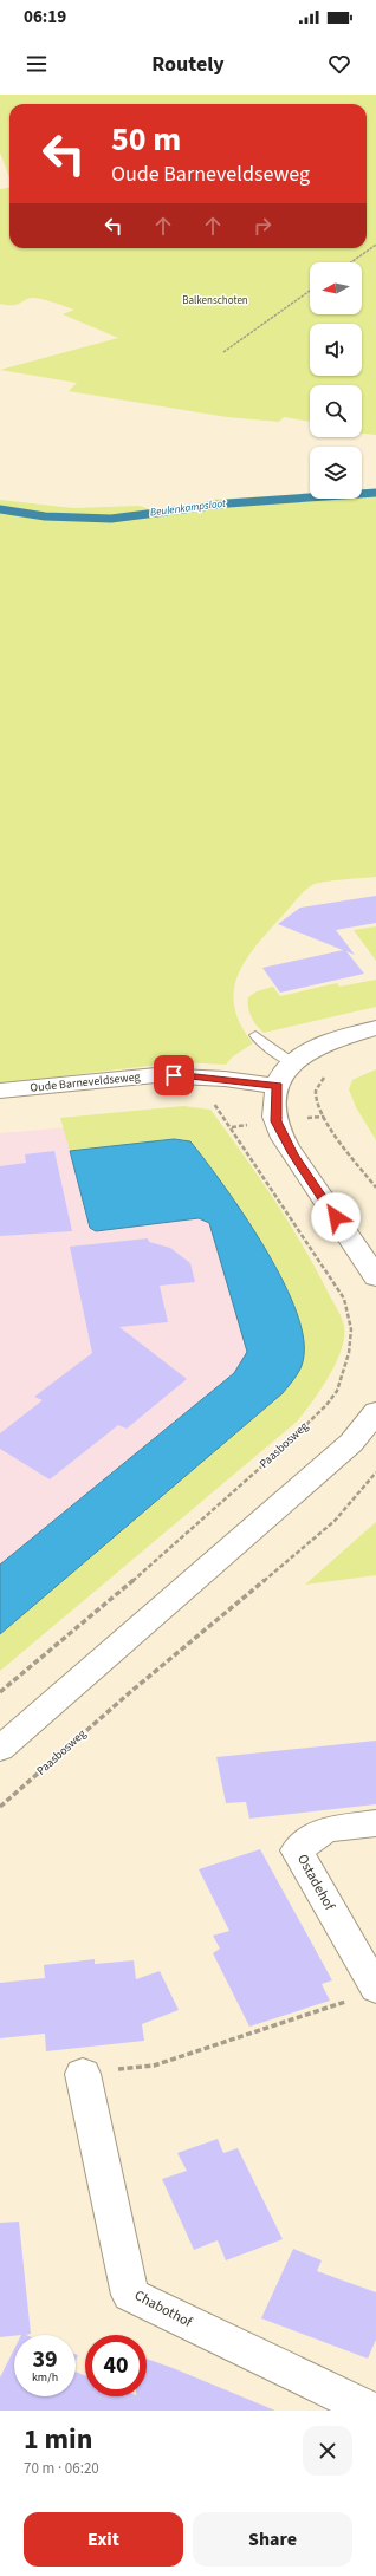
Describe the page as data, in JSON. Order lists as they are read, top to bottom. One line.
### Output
{"streets":{"street":["Oude Barneveldseweg","Ostadehof","Chabothof"],"path":["Paasbosweg"]},"water":["Beulenkampsloot"],"parks":["Balkenschoten"],"north":"left","page":{"status":"06:19","header":"Routely","turn":["50 m","Oude Barneveldseweg"],"speed":"39 km/h","limit":"40","heading":["1 min","70 m · 06:20"],"buttons":["Exit","Share"]}}
